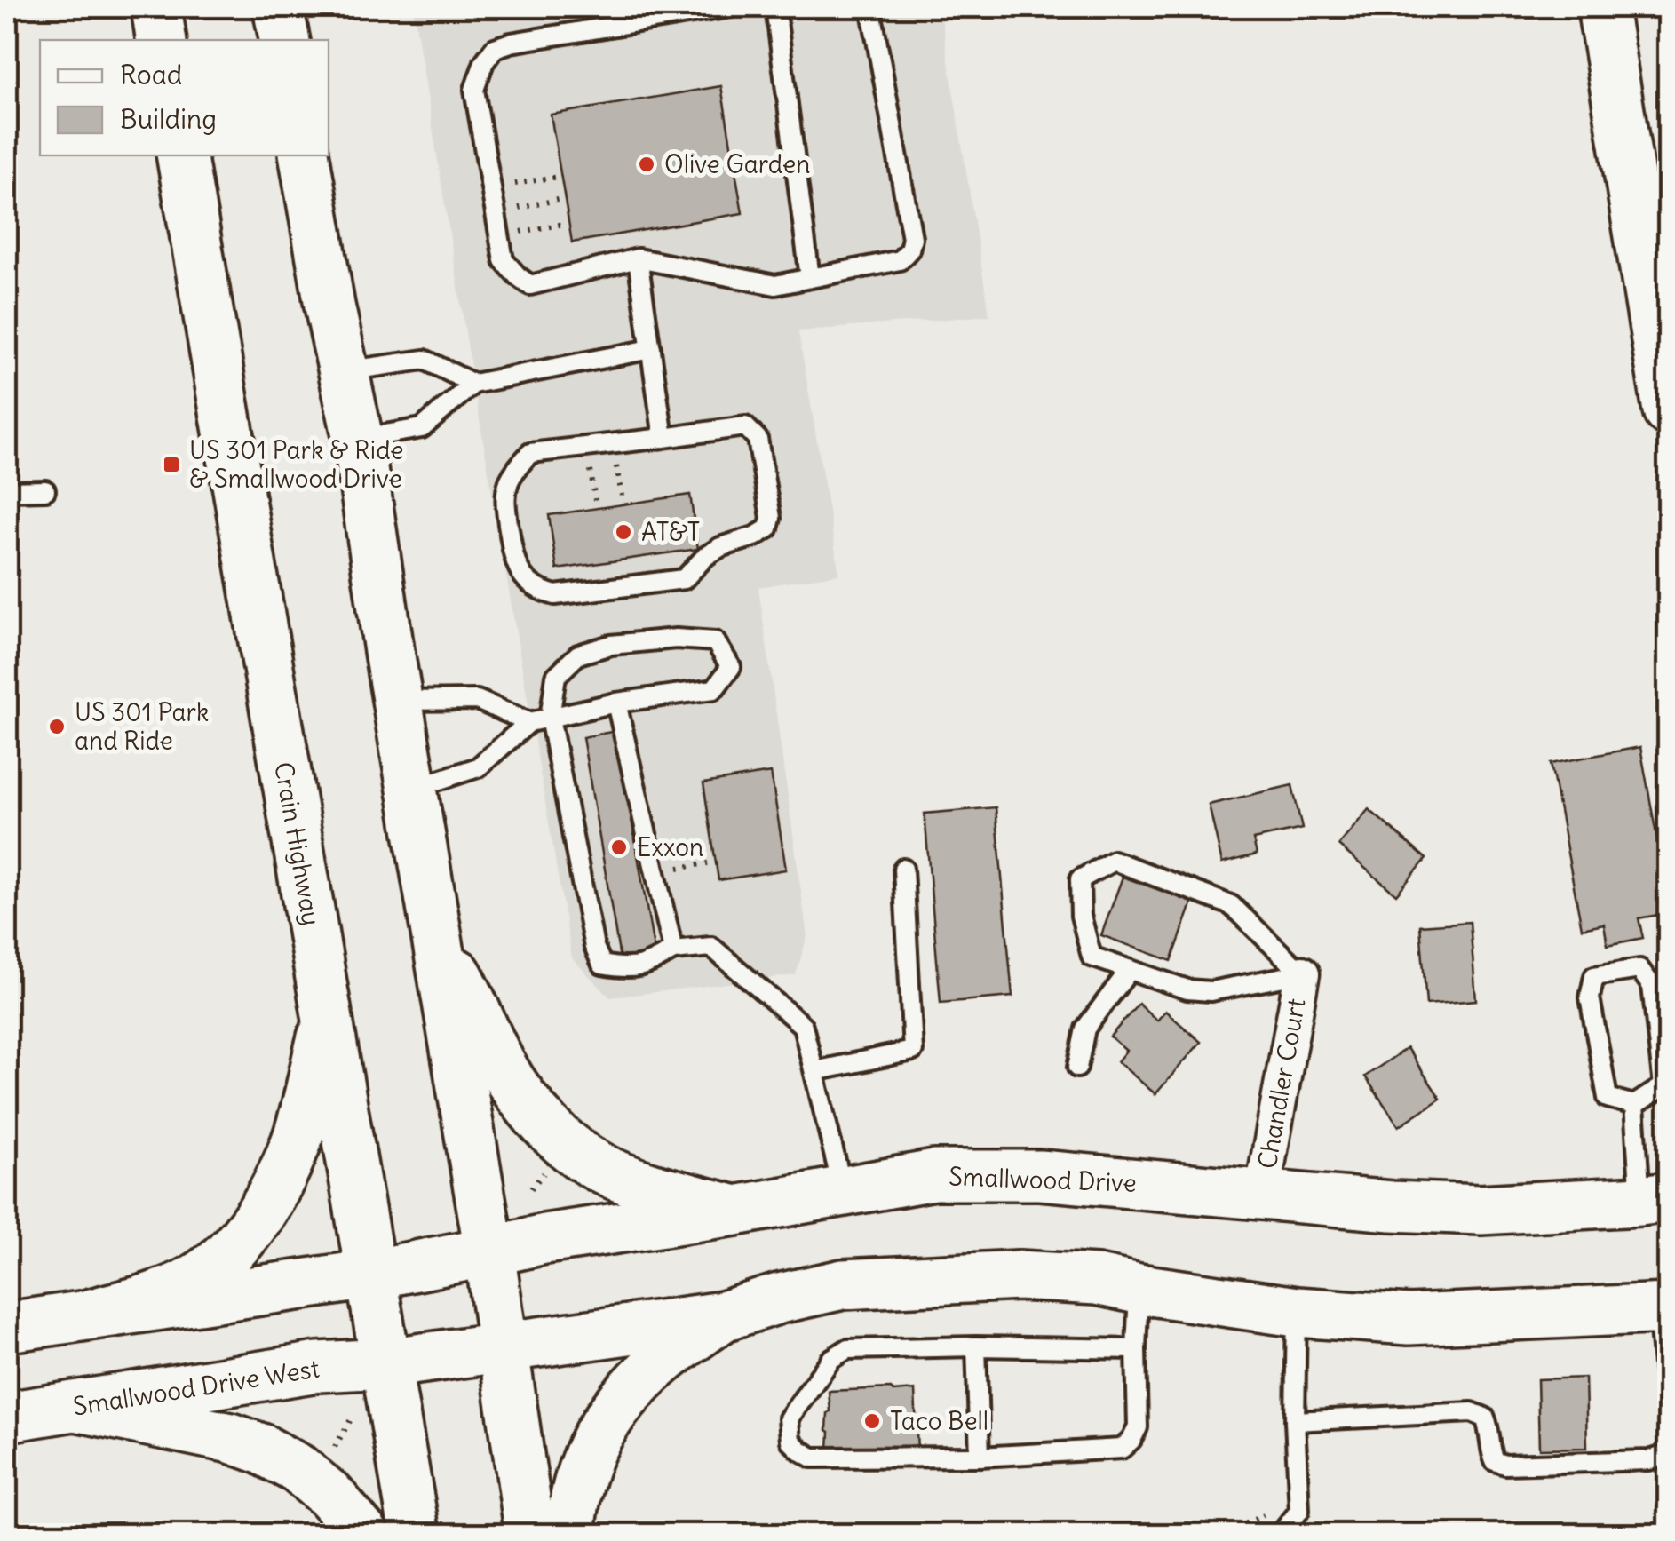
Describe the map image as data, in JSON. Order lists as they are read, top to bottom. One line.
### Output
{"streets":{"main road":["Crain Highway","Smallwood Drive","Smallwood Drive West"],"street":["Chandler Court"]},"crossings":[["Crain Highway","Smallwood Drive"],["Crain Highway","Smallwood Drive West"],["Chandler Court","Smallwood Drive"]],"places":{"other":["Olive Garden","AT&T","US 301 Park and Ride","Exxon","Taco Bell"],"transit":["US 301 Park & Ride & Smallwood Drive"]},"legend":["Road","Building"]}
